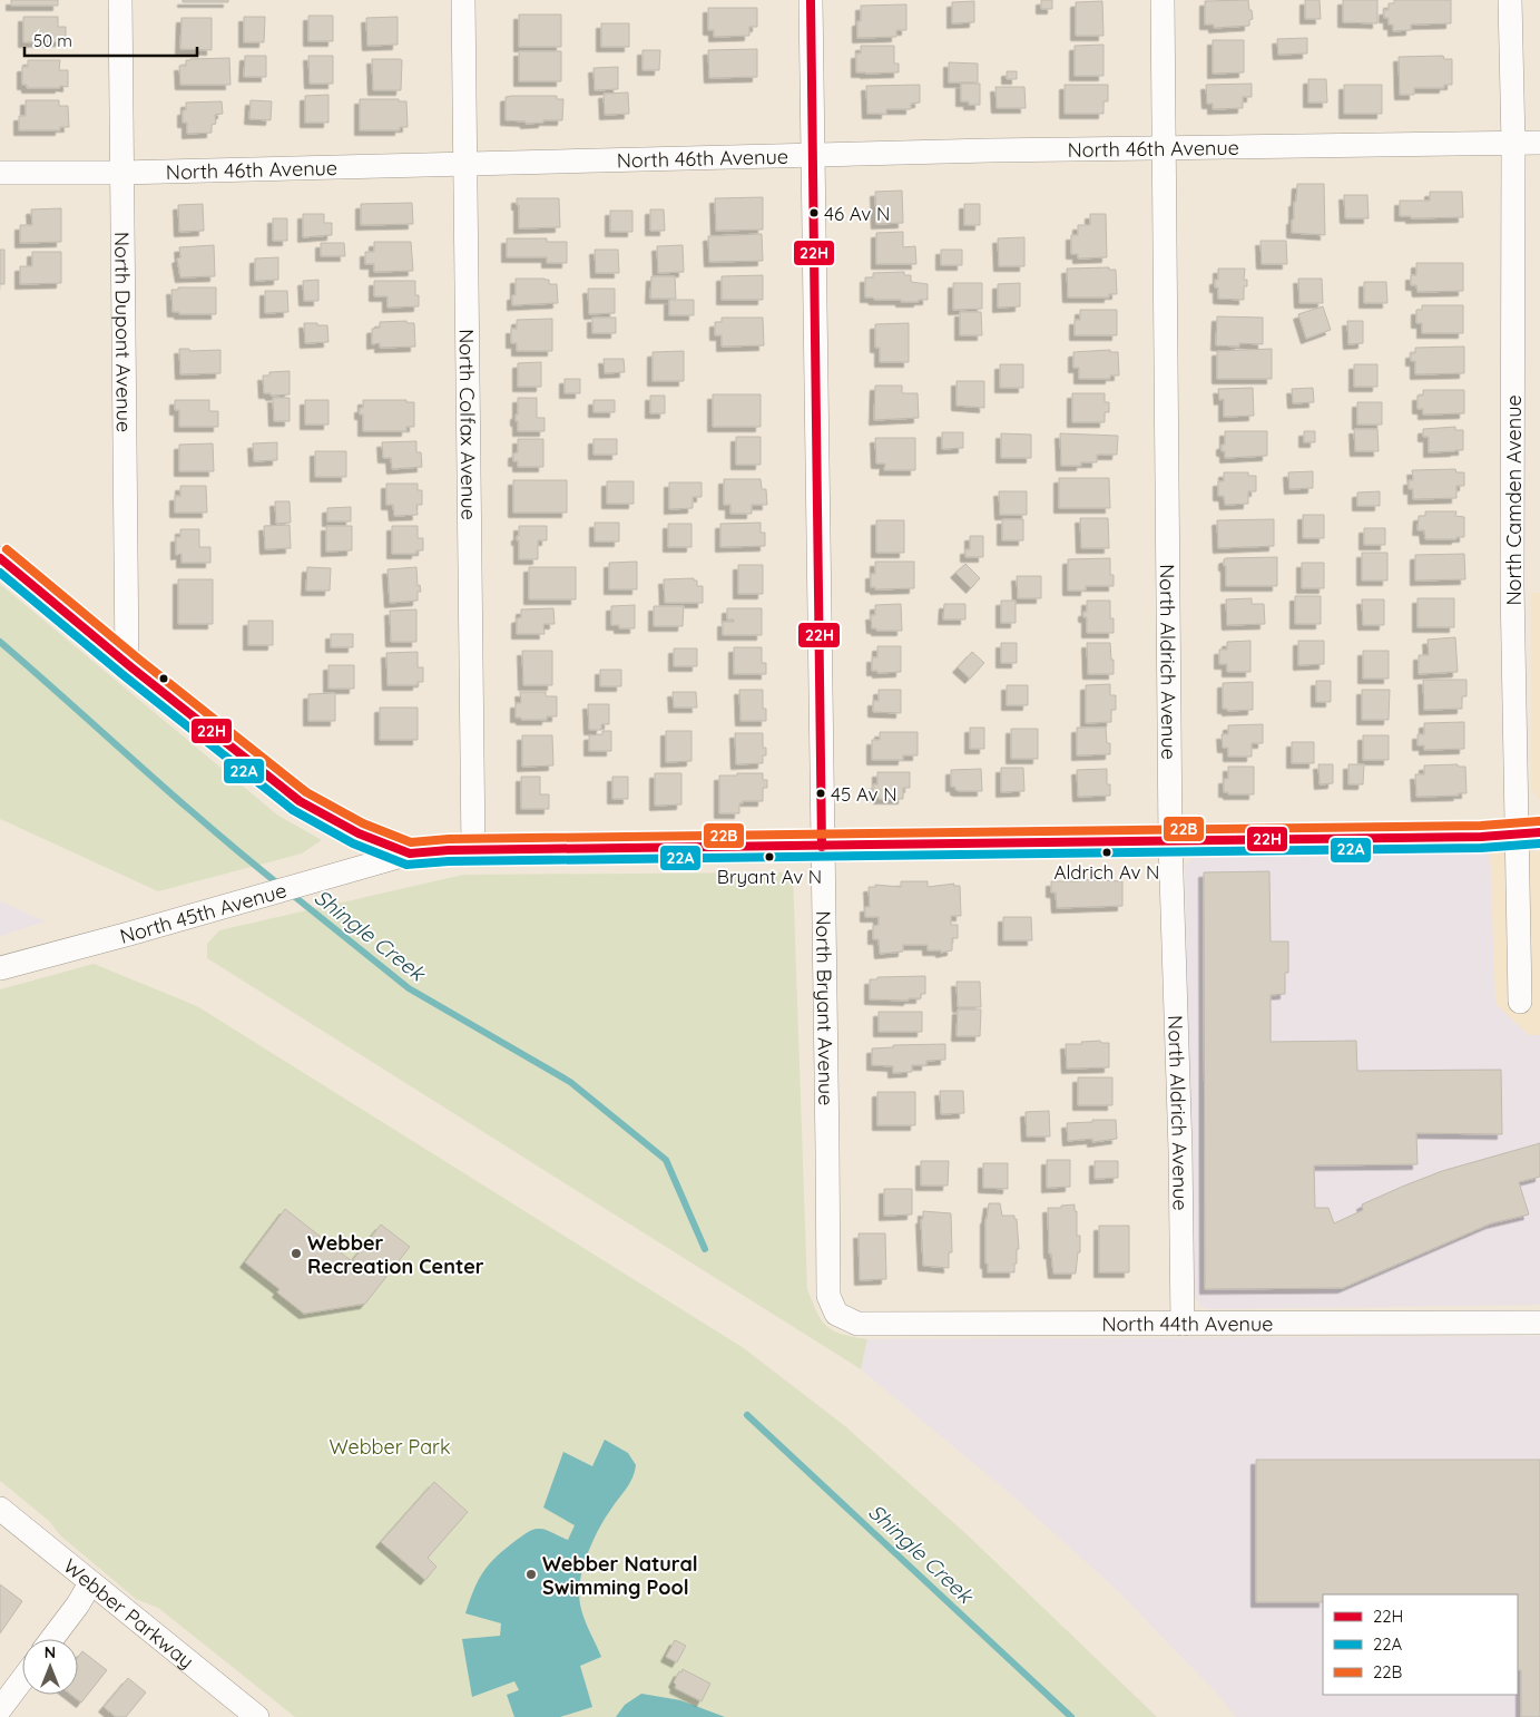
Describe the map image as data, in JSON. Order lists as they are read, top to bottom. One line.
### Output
{"streets":{"street":["North 46th Avenue","North Dupont Avenue","North Colfax Avenue","North Camden Avenue","North Aldrich Avenue","North 45th Avenue","North Bryant Avenue","North 44th Avenue","Webber Parkway"]},"crossings":[["North 46th Avenue","North Dupont Avenue"],["North 46th Avenue","North Colfax Avenue"],["North 46th Avenue","North Camden Avenue"],["North 46th Avenue","North Aldrich Avenue"],["North 46th Avenue","North Bryant Avenue"],["North Colfax Avenue","North 45th Avenue"],["North Camden Avenue","North 45th Avenue"],["North Aldrich Avenue","North 45th Avenue"],["North Aldrich Avenue","North 44th Avenue"],["North 45th Avenue","North Bryant Avenue"],["North Bryant Avenue","North 44th Avenue"]],"water":["Shingle Creek"],"parks":["Webber Park"],"places":["46 Av N","45 Av N","Aldrich Av N","Bryant Av N","Webber Recreation Center","Webber Natural Swimming Pool"],"lines":["transit line 22H","transit line 22B","transit line 22A"],"legend":["22H","22A","22B"],"scale_bar":"50 m","north":"top"}
